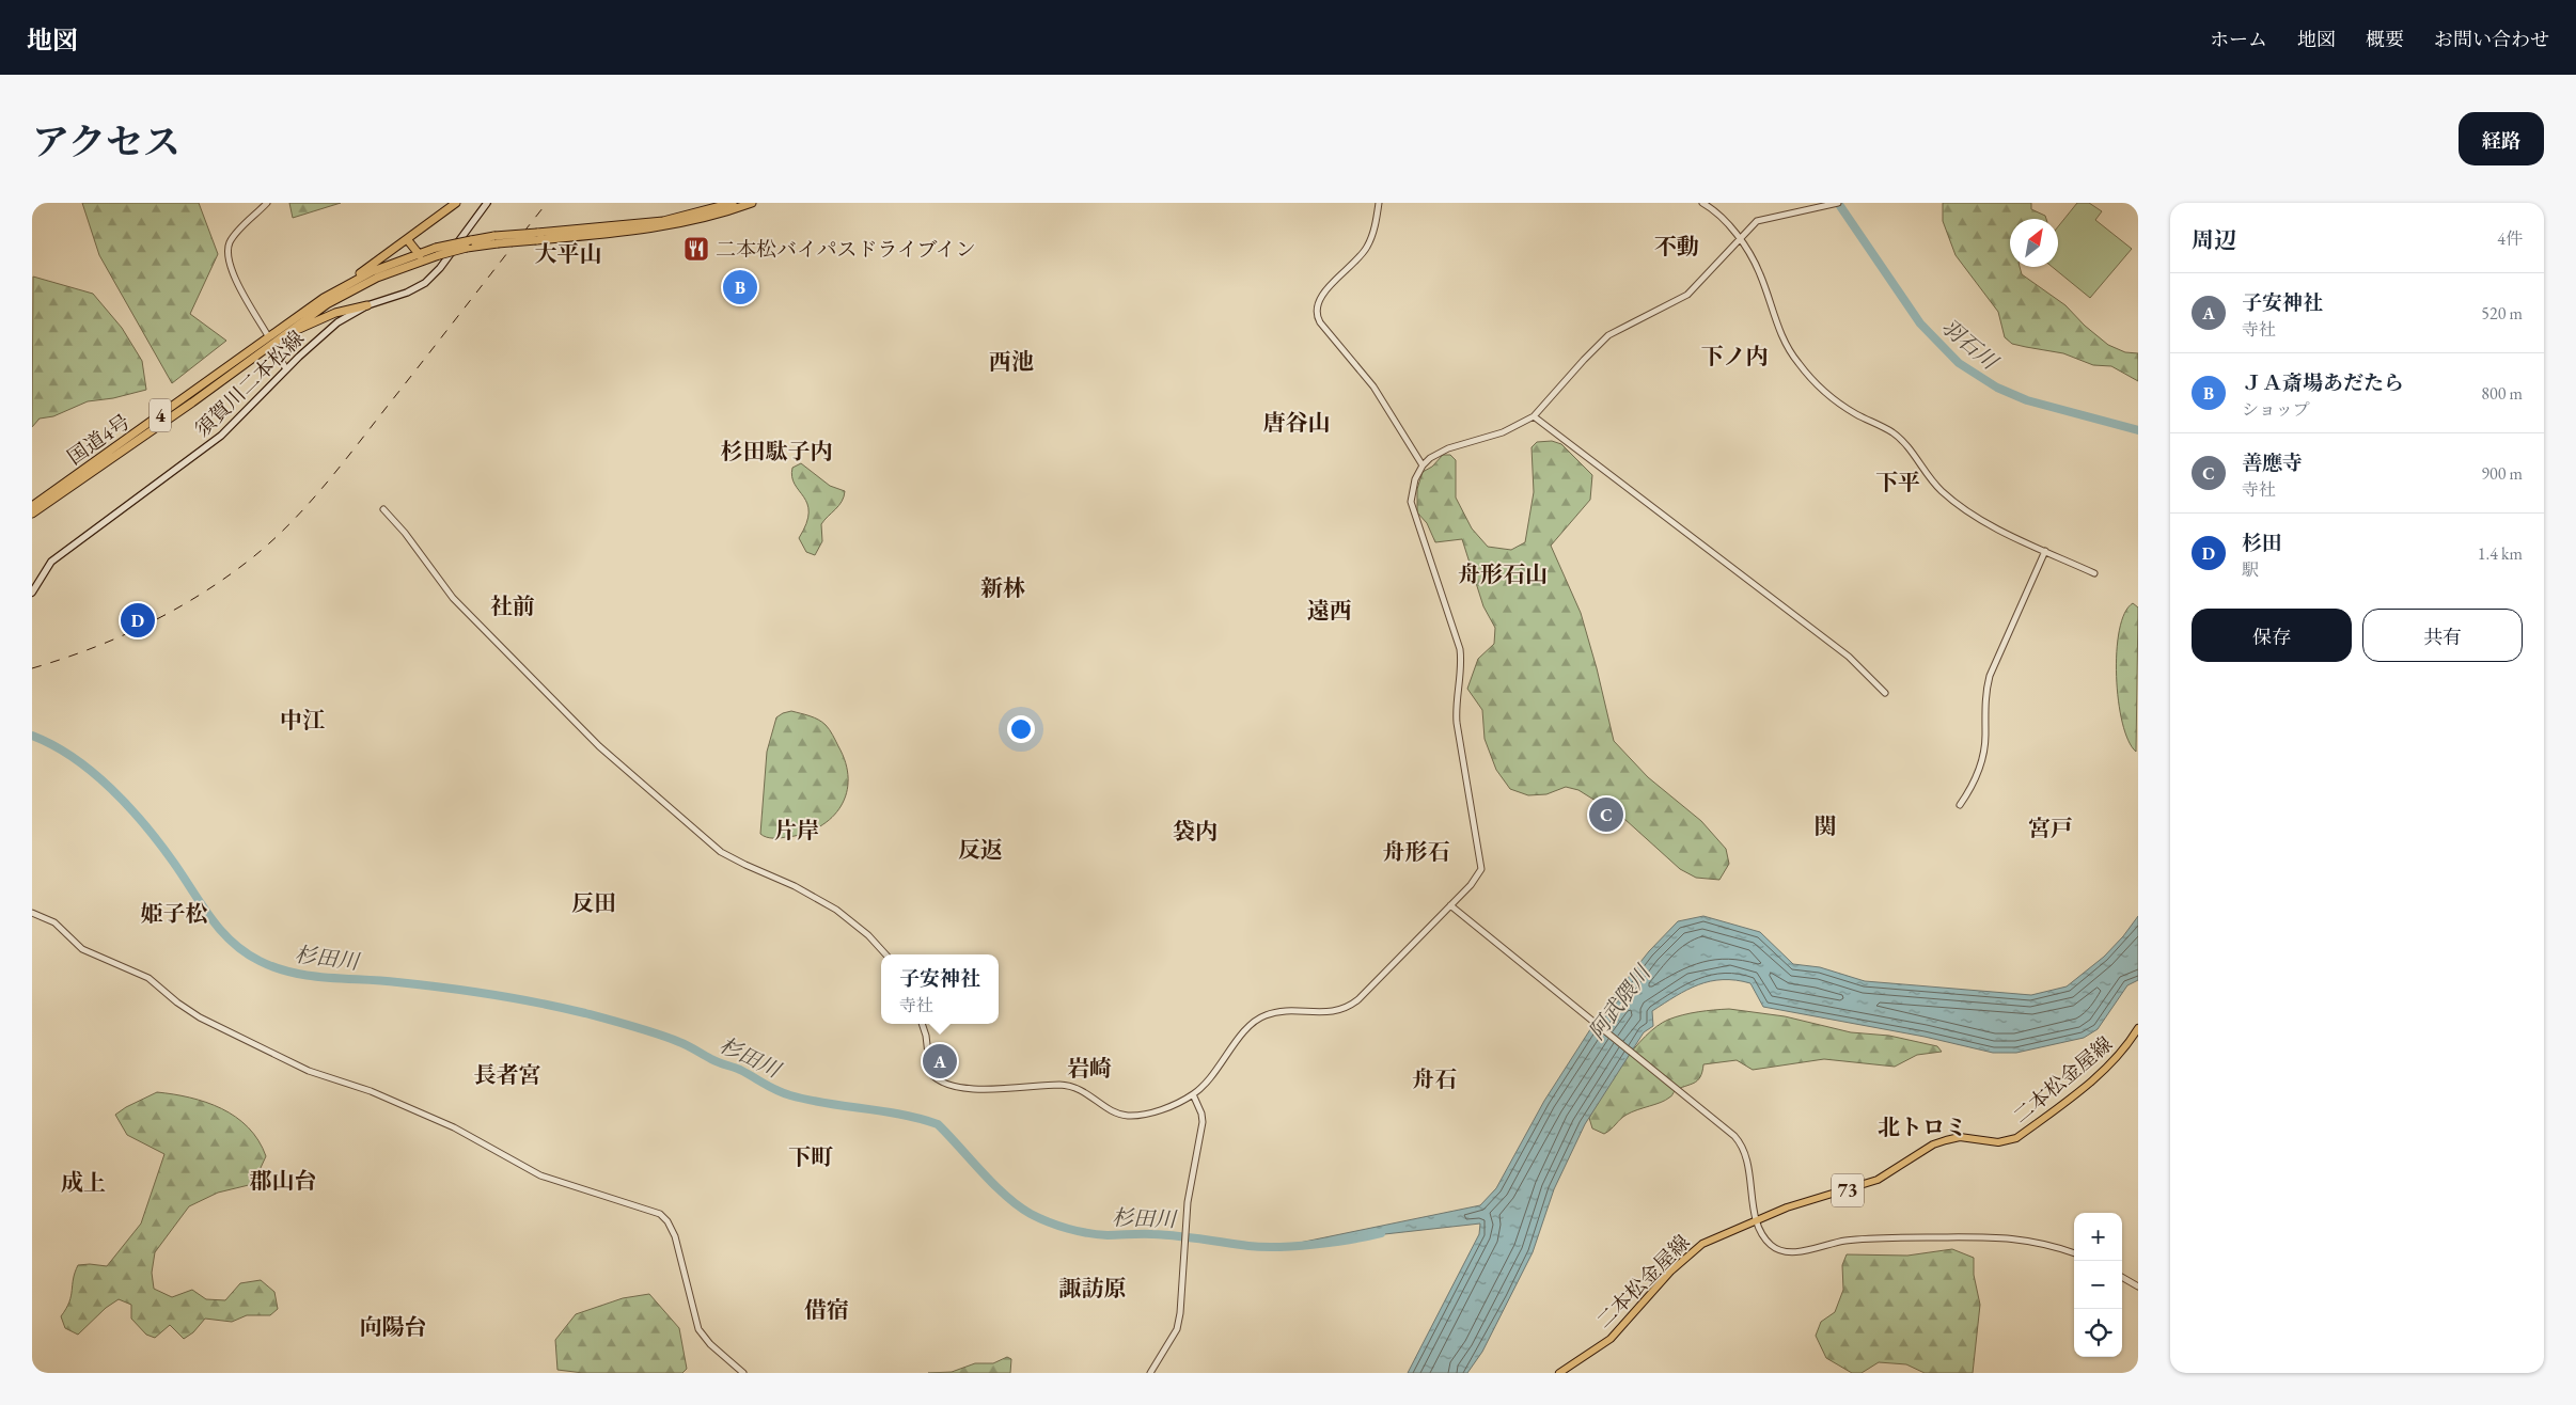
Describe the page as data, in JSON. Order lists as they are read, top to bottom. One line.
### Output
{"streets":{"highway":["4","国道4号"],"main road":["須賀川二本松線","二本松金屋線","73"]},"crossings":[["4","国道4号"]],"districts":["不動","大平山","下ノ内","西池","唐谷山","杉田駄子内","下平","舟形石山","新林","社前","遠西","中江","関","宮戸","片岸","袋内","反返","舟形石","反田","姫子松","岩崎","長者宮","舟石","北トロミ","下町","郡山台","成上","諏訪原","借宿","向陽台"],"water":["羽石川","杉田川","阿武隈川"],"places":{"restaurant":["二本松バイパスドライブイン"]},"north":"top right","page":{"header":"地図","nav":["ホーム","地図","概要","お問い合わせ"],"title":"アクセス","buttons":["経路",["保存","共有"]],"heading":["周辺","4件"],"pins":["B","D","C","A"],"list":[{"mark":"A","name":"子安神社","note":"寺社","value":"520 m"},{"mark":"B","name":"ＪＡ斎場あだたら","note":"ショップ","value":"800 m"},{"mark":"C","name":"善應寺","note":"寺社","value":"900 m"},{"mark":"D","name":"杉田","note":"駅","value":"1.4 km"}],"popup":["子安神社","寺社"],"map_buttons":["+","−"]}}
